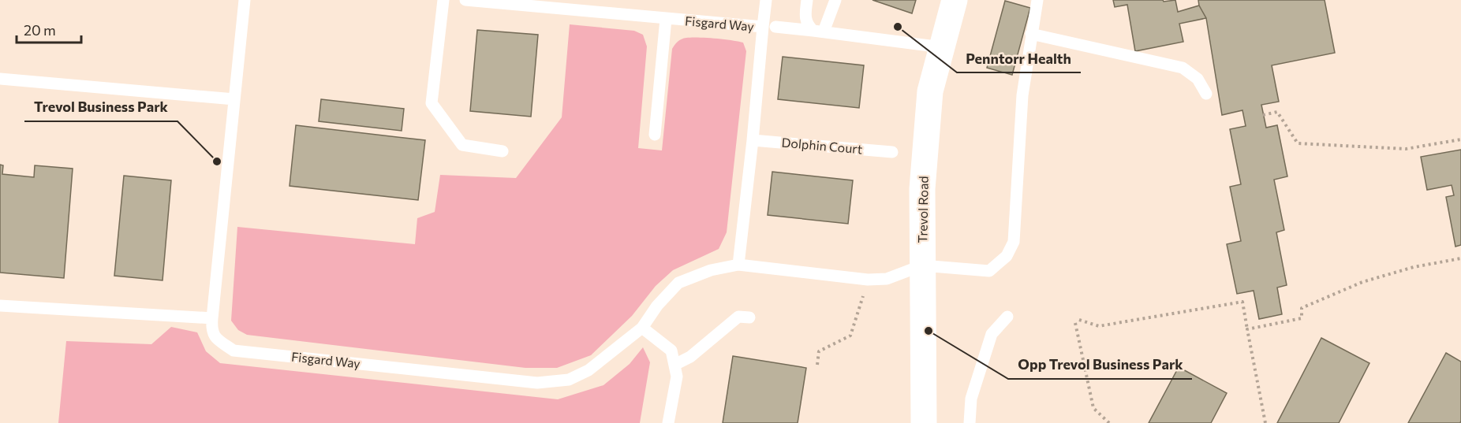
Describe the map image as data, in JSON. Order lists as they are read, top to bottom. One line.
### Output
{"streets":{"street":["Trevol Road"],"lane":["Fisgard Way","Dolphin Court"]},"crossings":[["Fisgard Way","Dolphin Court"],["Fisgard Way","Trevol Road"]],"places":["Penntorr Health","Trevol Business Park","Opp Trevol Business Park"],"scale_bar":"20 m"}
